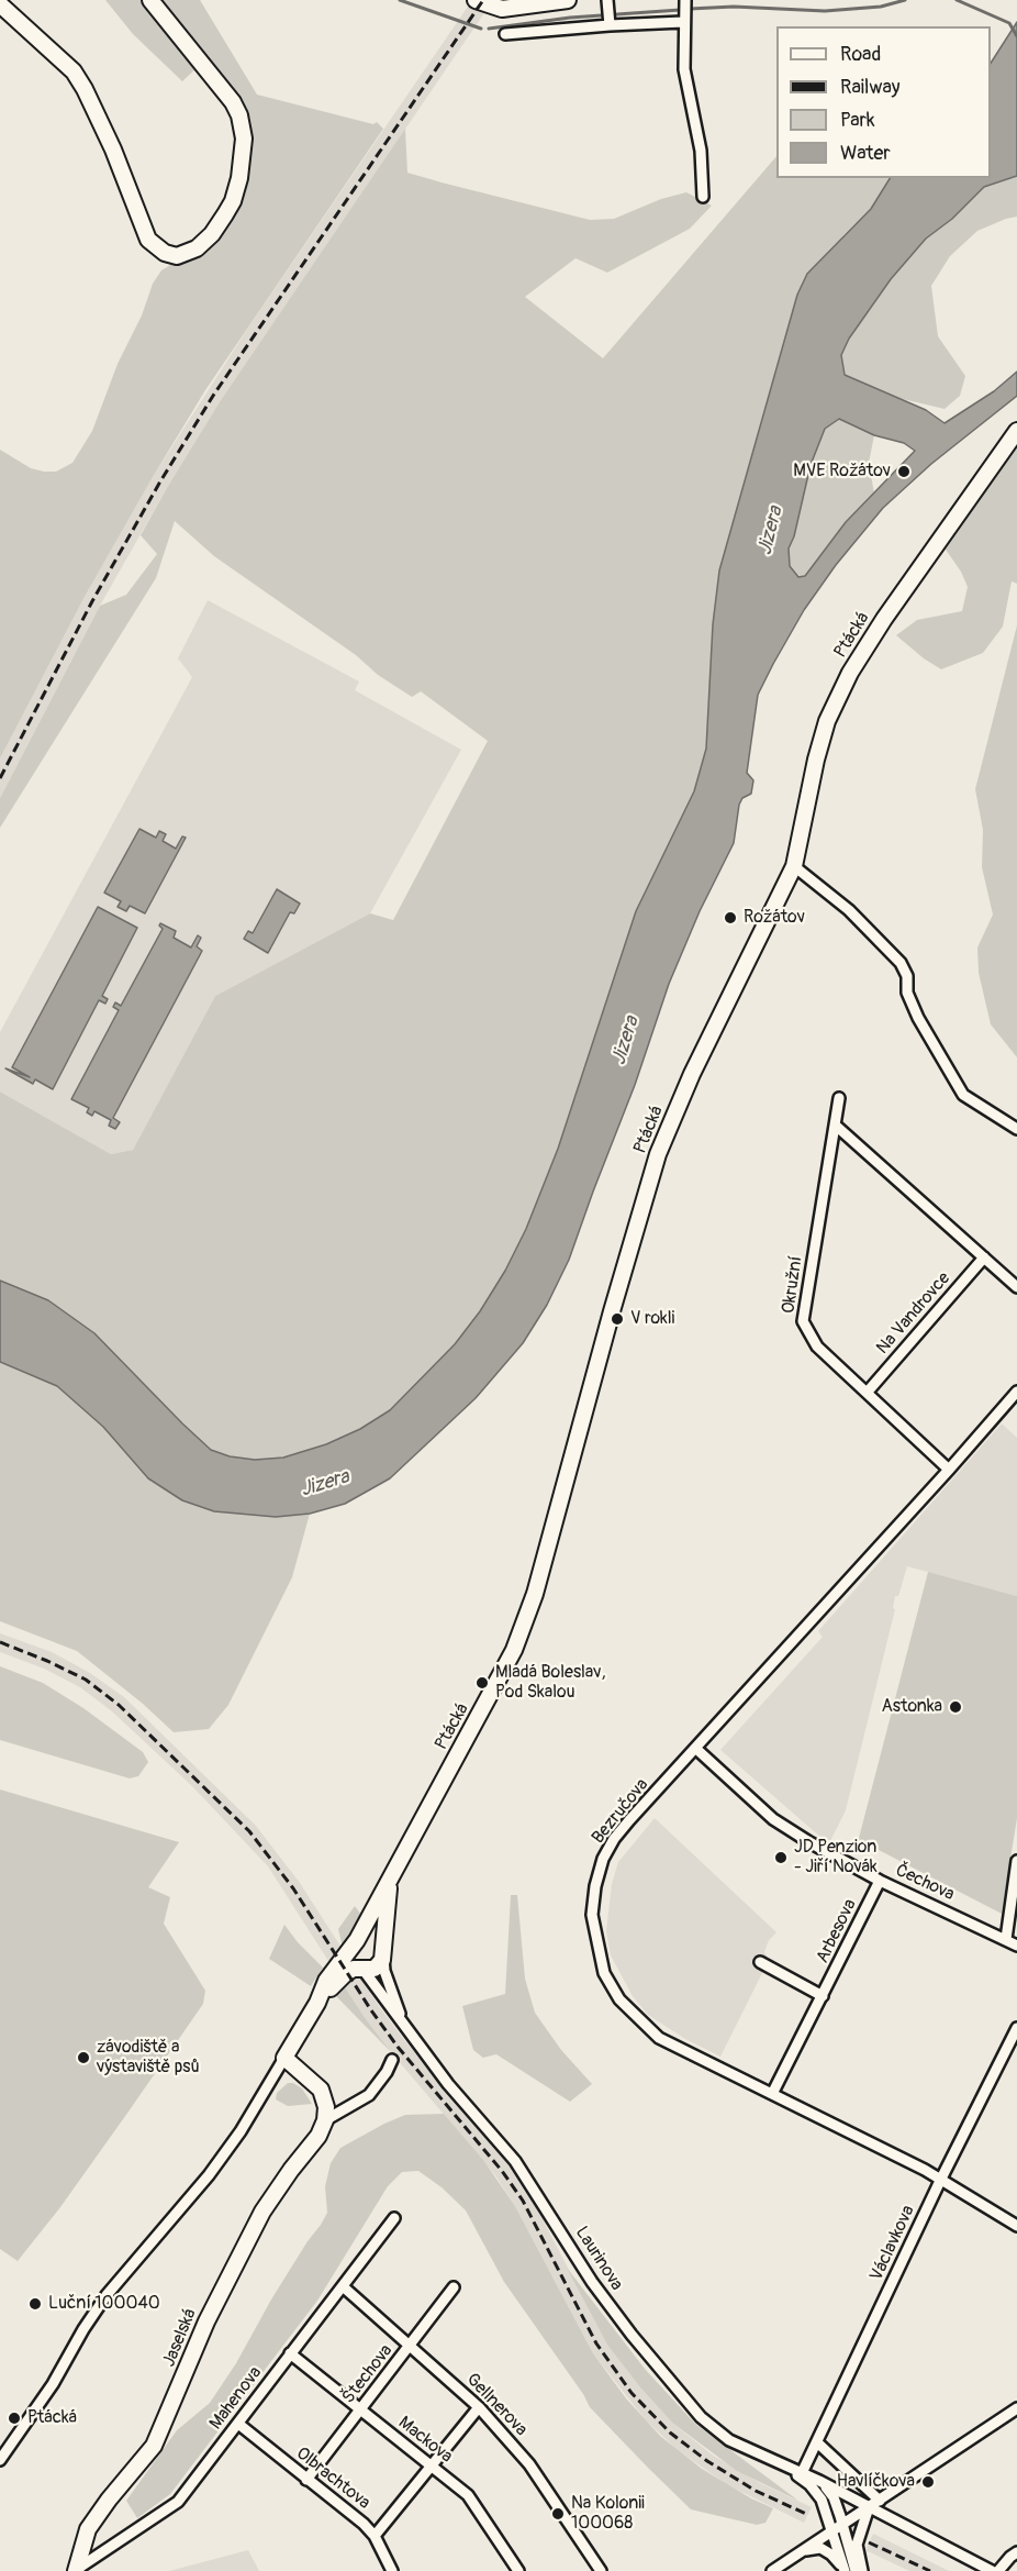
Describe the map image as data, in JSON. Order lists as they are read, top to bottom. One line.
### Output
{"streets":{"street":["Ptácká","Okružní","Na Vandrovce","Bezručova","Čechova","Arbesova","Václavkova","Laurinova","Jaselská","Štechova","Mahenova","Gellnerova","Mackova","Olbrachtova"]},"crossings":[["Ptácká","Laurinova"],["Okružní","Na Vandrovce"],["Okružní","Bezručova"],["Bezručova","Čechova"],["Bezručova","Arbesova"],["Bezručova","Václavkova"],["Čechova","Arbesova"],["Václavkova","Laurinova"],["Jaselská","Mahenova"],["Štechova","Gellnerova"],["Štechova","Mackova"],["Štechova","Olbrachtova"],["Mahenova","Gellnerova"],["Mahenova","Mackova"],["Mahenova","Olbrachtova"]],"water":["Jizera"],"places":["MVE Rožátov","Rožátov","V rokli","Mladá Boleslav, Pod Skalou","Astonka","JD Penzion - Jiří Novák","závodiště a výstaviště psů","Luční 100040","Ptácká","Havlíčkova","Na Kolonii 100068"],"legend":["Road","Railway","Park","Water"]}
